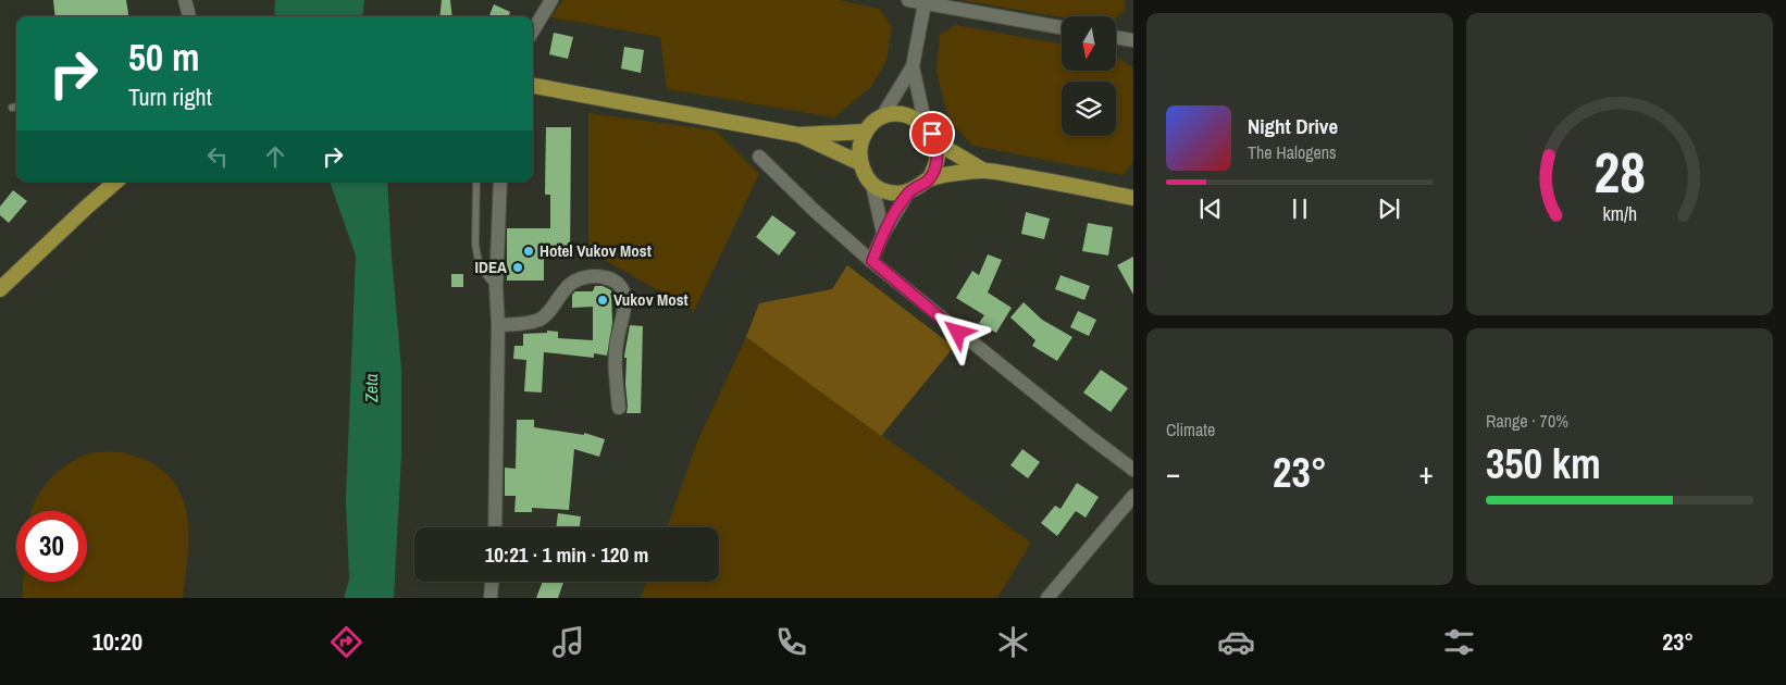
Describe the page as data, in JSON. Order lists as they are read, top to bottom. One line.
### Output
{"water":["Zeta"],"places":["Hotel Vukov Most","IDEA","Vukov Most"],"north":"bottom","page":{"turn":["50 m","Turn right"],"song":["Night Drive","The Halogens"],"tile":["Climate",["Range · 70%","350 km"]],"heat":["−","23°","+"],"limit":"30","trip":"10:21 · 1 min · 120 m","tabs":["10:20","23°"],"gauge":["28","km/h"]}}
